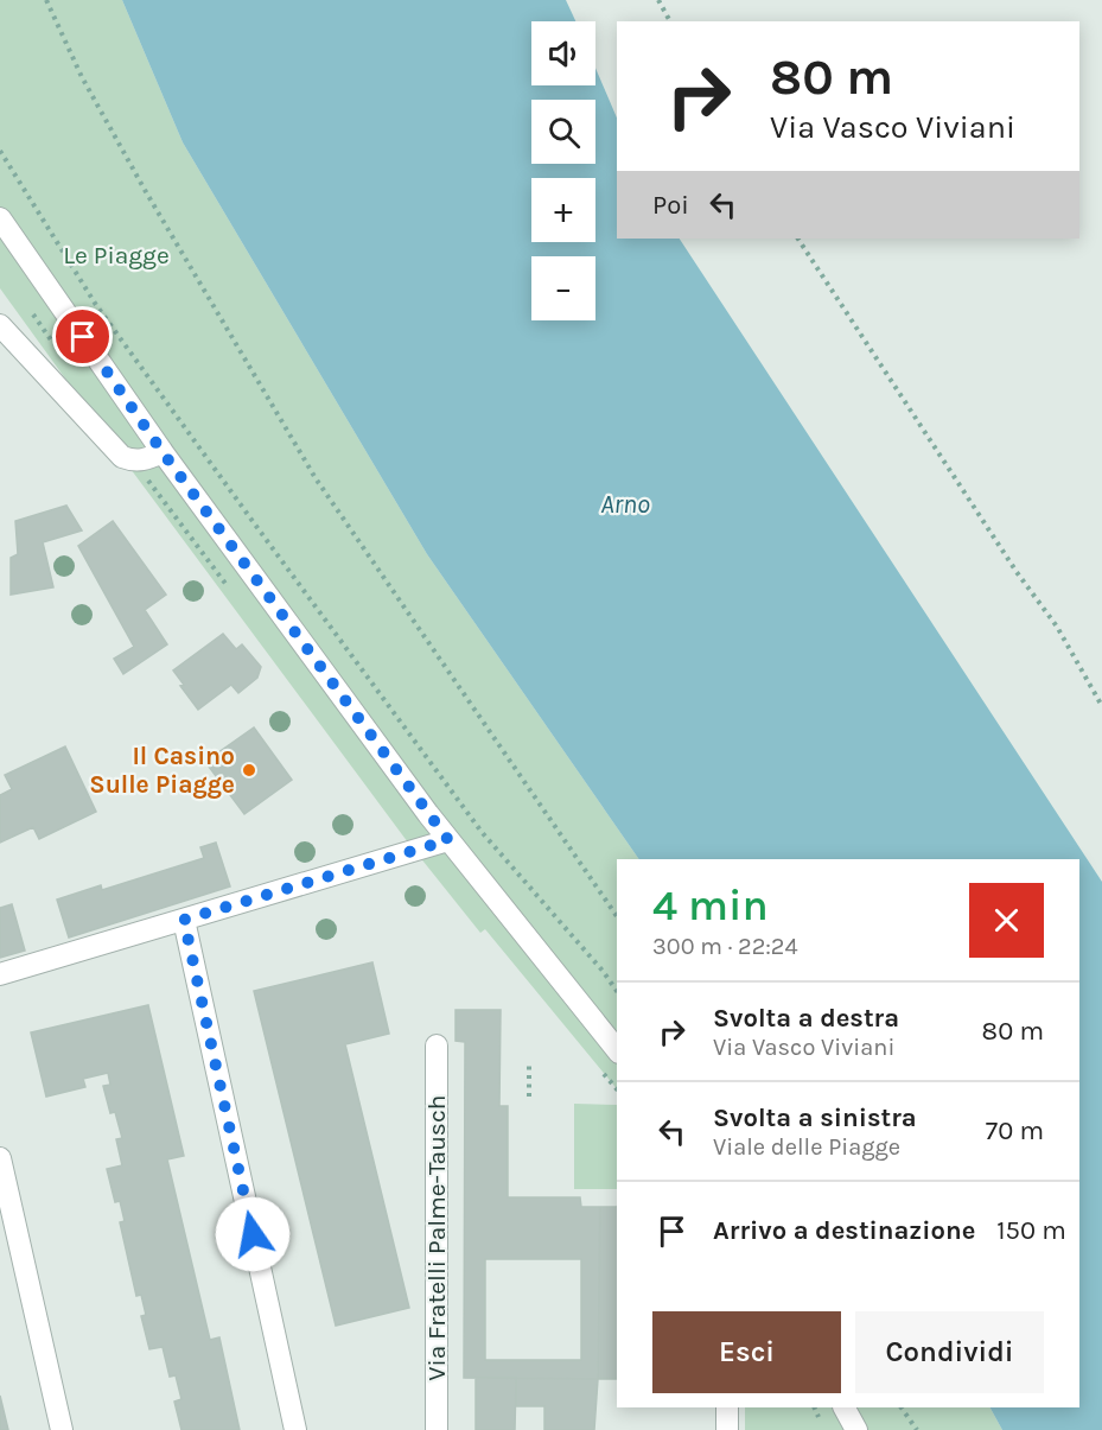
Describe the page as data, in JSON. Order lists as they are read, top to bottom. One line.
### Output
{"streets":{"street":["Via Fratelli Palme-Tausch"]},"water":["Arno"],"parks":["Le Piagge"],"places":["Il Casino Sulle Piagge"],"page":{"map_buttons":["+","−"],"turn":["80 m","Via Vasco Viviani"],"then":"Poi","heading":["4 min","300 m · 22:24"],"list":[{"name":"Svolta a destra","note":"Via Vasco Viviani","value":"80 m"},{"name":"Svolta a sinistra","note":"Viale delle Piagge","value":"70 m"},{"name":"Arrivo a destinazione","value":"150 m"}],"buttons":["Esci","Condividi"]}}
